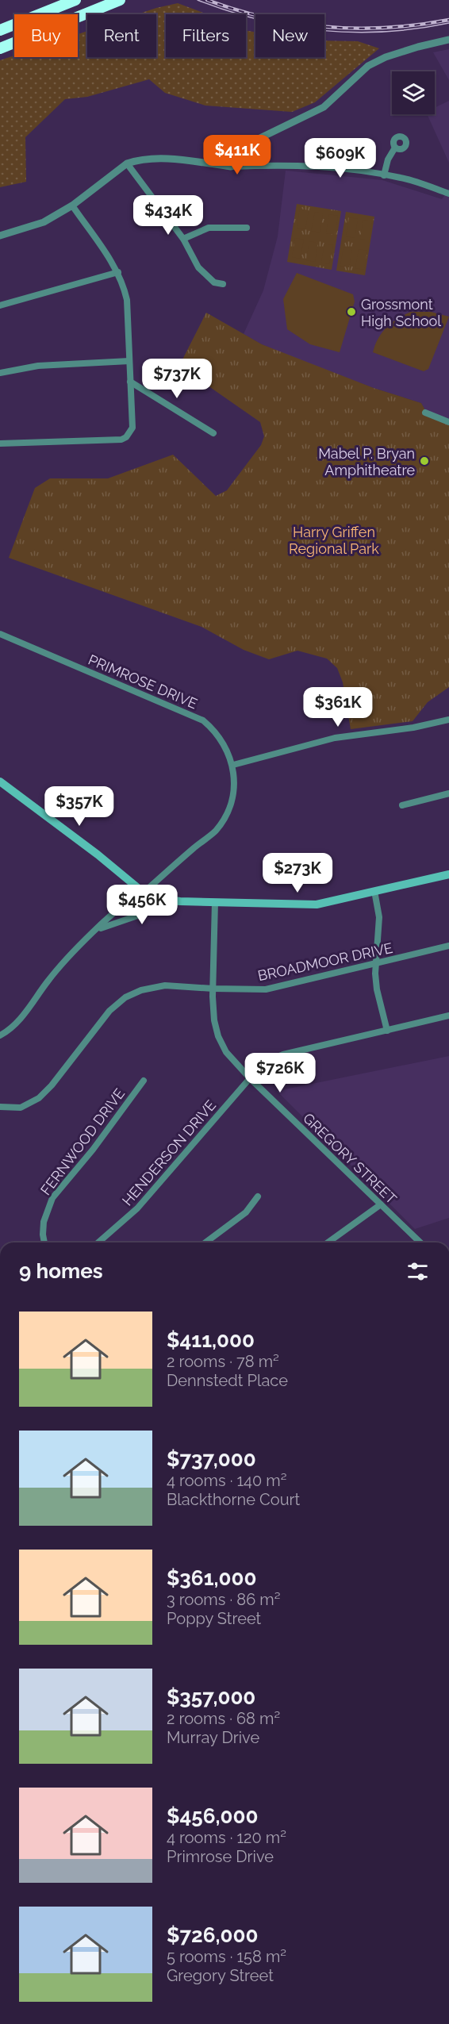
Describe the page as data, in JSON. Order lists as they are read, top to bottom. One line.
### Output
{"streets":{"street":["PRIMROSE DRIVE","BROADMOOR DRIVE","FERNWOOD DRIVE","HENDERSON DRIVE","GREGORY STREET"]},"crossings":[["BROADMOOR DRIVE","GREGORY STREET"],["HENDERSON DRIVE","GREGORY STREET"]],"parks":["Harry Griffen Regional Park"],"places":["Grossmont High School","Mabel P. Bryan Amphitheatre"],"page":{"chip":["Buy","Rent","Filters","New"],"price":["$411K","$609K","$434K","$737K","$361K","$357K","$273K","$456K","$726K"],"heading":"9 homes","list":[{"name":"$411,000","note":"2 rooms · 78 m² · Dennstedt Place"},{"name":"$737,000","note":"4 rooms · 140 m² · Blackthorne Court"},{"name":"$361,000","note":"3 rooms · 86 m² · Poppy Street"},{"name":"$357,000","note":"2 rooms · 68 m² · Murray Drive"},{"name":"$456,000","note":"4 rooms · 120 m² · Primrose Drive"},{"name":"$726,000","note":"5 rooms · 158 m² · Gregory Street"}]}}
